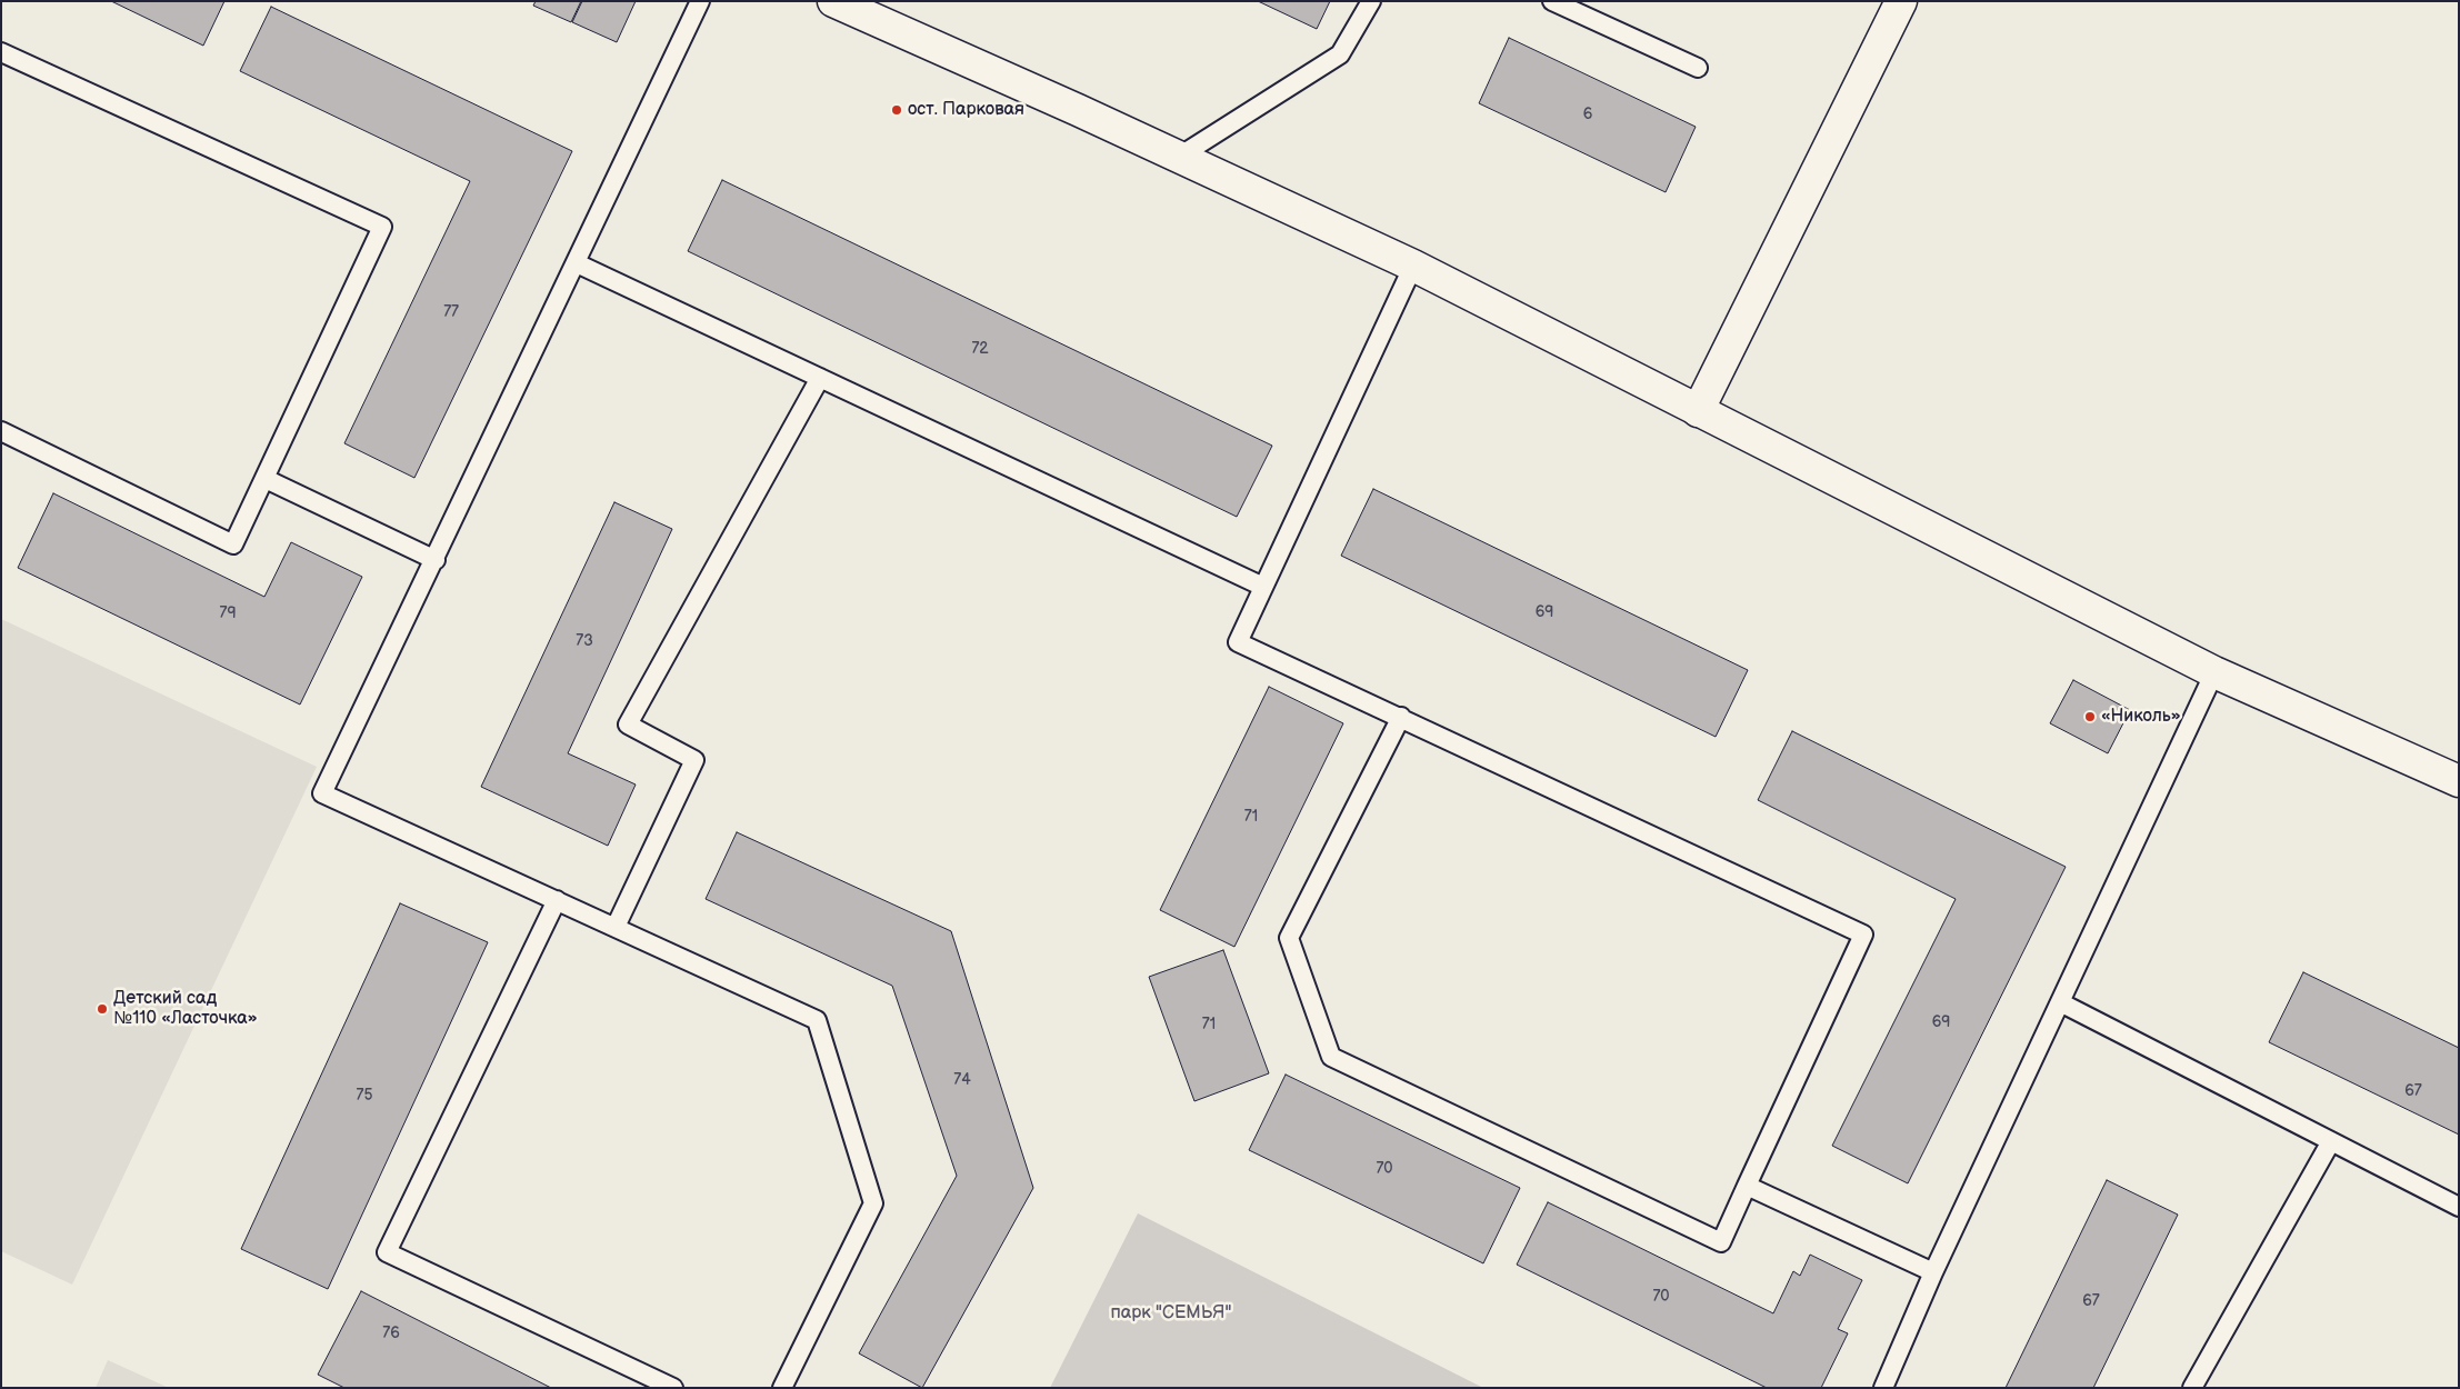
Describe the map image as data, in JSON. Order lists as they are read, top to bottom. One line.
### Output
{"parks":["парк \"СЕМЬЯ\""],"places":["ост. Парковая","«Николь»","Детский сад №110 «Ласточка»"],"house_numbers":["6","77","72","69","79","73","71","69","71","74","67","75","70","70","67","76"]}
